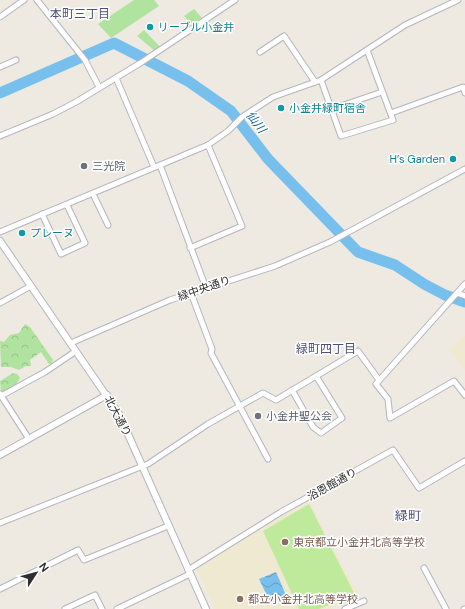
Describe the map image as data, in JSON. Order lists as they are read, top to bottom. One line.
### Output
{"streets":{"street":["緑中央通り","北大通り","浴恩館通り"]},"crossings":[["緑中央通り","北大通り"],["北大通り","浴恩館通り"]],"districts":["本町三丁目","緑町四丁目","緑町"],"water":["仙川"],"places":["リーブル小金井","小金井緑町宿舎","H’s Garden","三光院","プレーヌ","小金井聖公会","東京都立小金井北高等学校","都立小金井北高等学校"],"north":"top right"}
